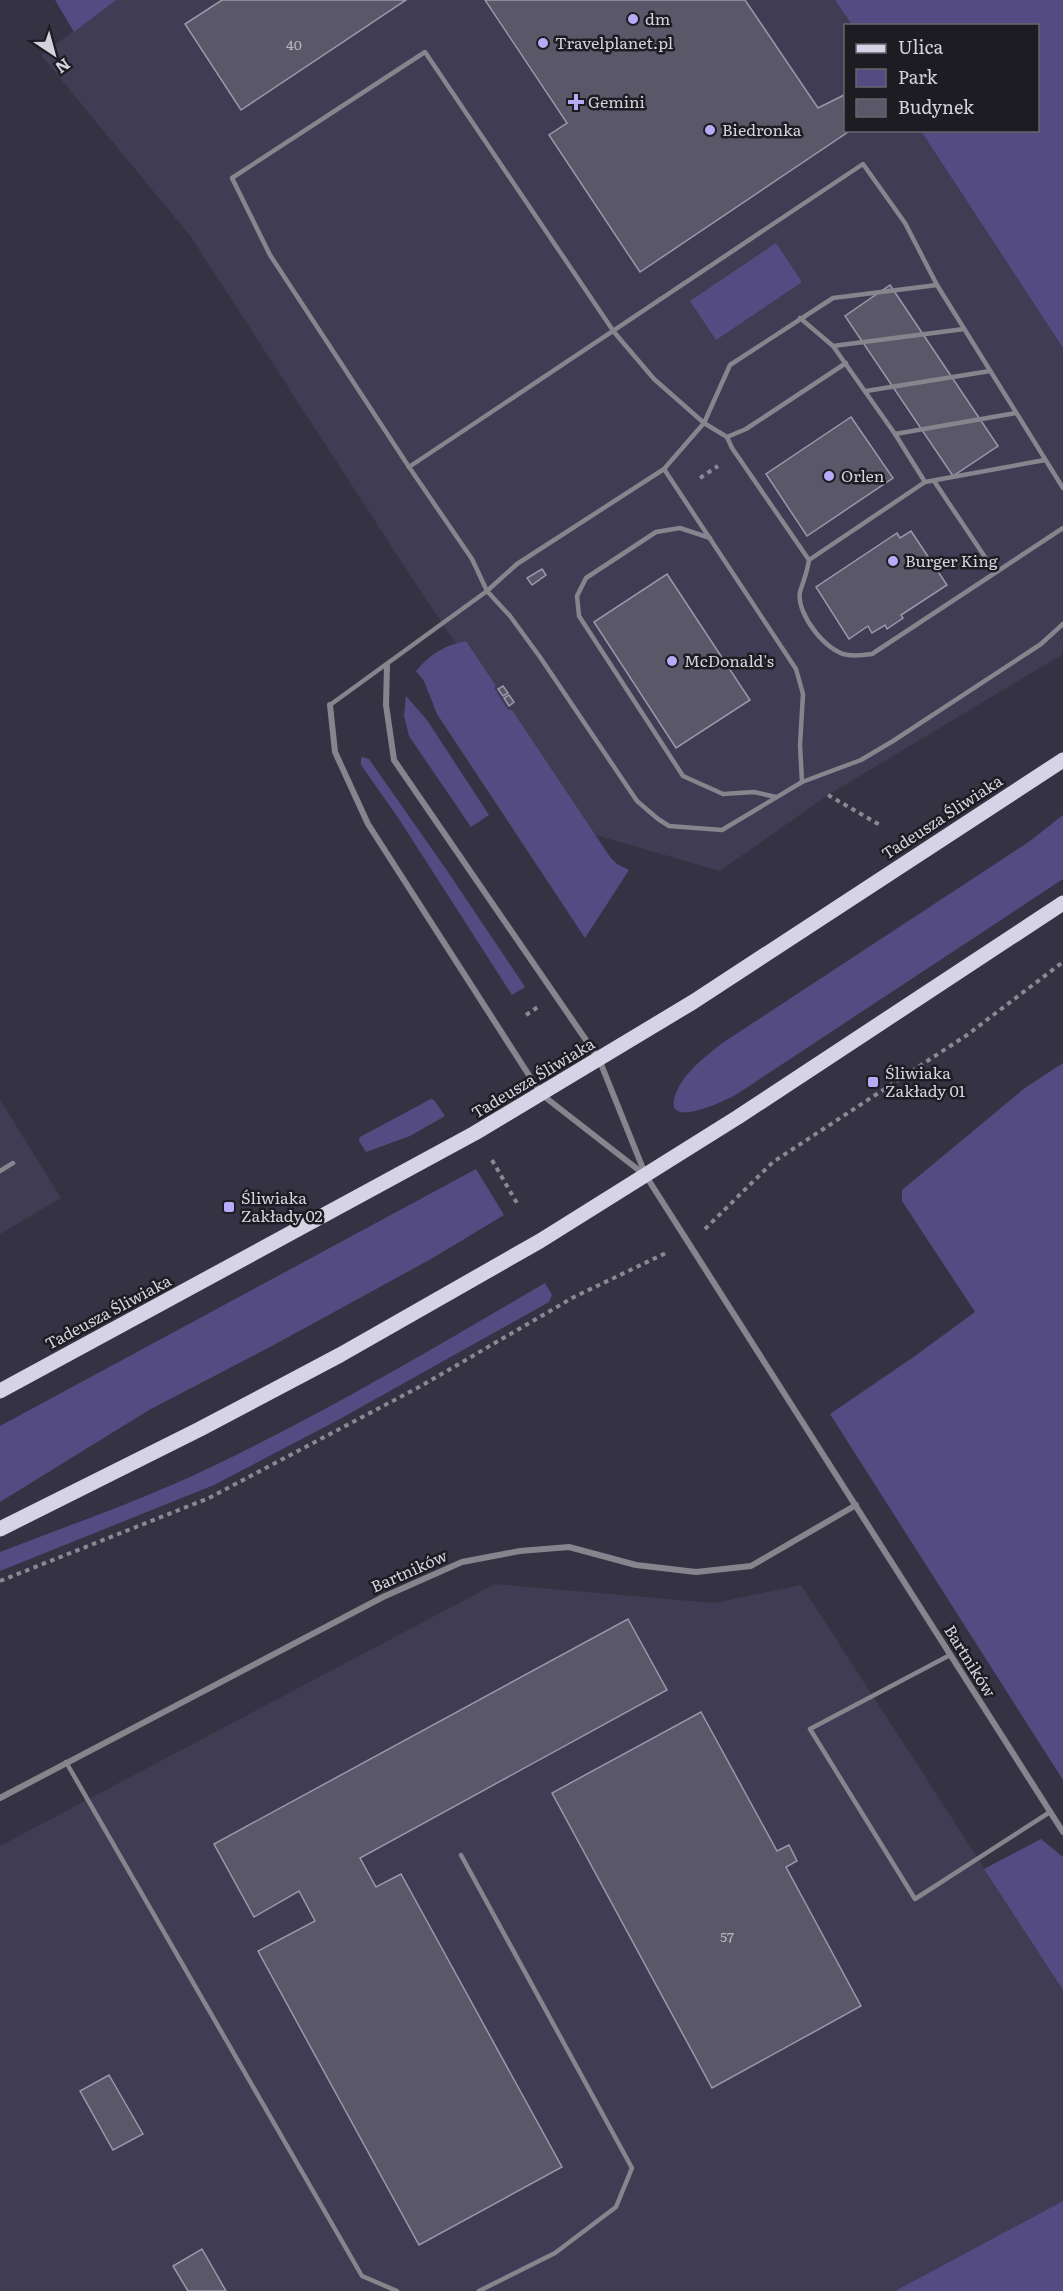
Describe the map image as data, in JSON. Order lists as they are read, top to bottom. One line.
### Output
{"streets":{"main road":["Tadeusza Śliwiaka"],"street":["Bartników"]},"places":{"other":["dm","Travelplanet.pl","Biedronka","Orlen","Burger King","McDonald's"],"health":["Gemini"],"transit":["Śliwiaka Zakłady 01","Śliwiaka Zakłady 02"]},"house_numbers":["40","57"],"legend":["Ulica","Park","Budynek"],"north":"bottom right"}
